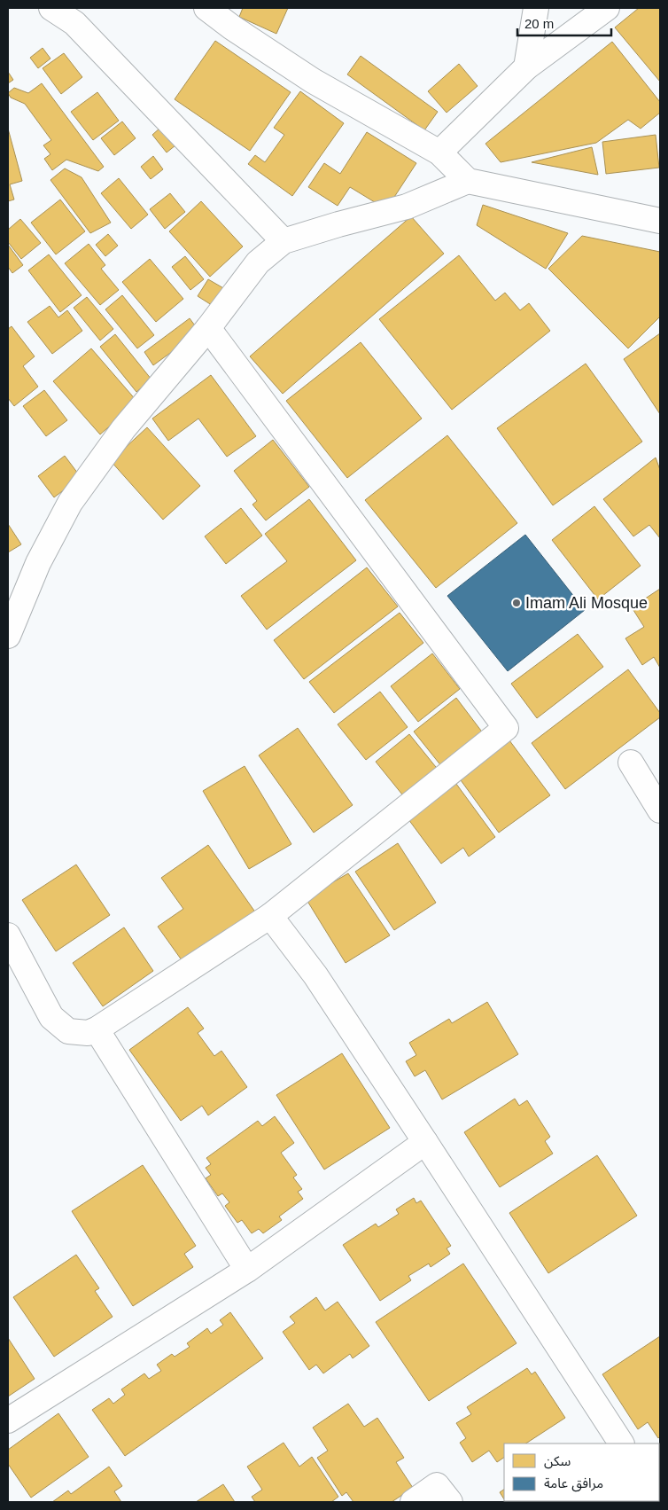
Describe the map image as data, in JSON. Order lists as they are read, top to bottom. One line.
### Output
{"places":["Imam Ali Mosque"],"legend":["سكن","مرافق عامة"],"scale_bar":"20 m"}
